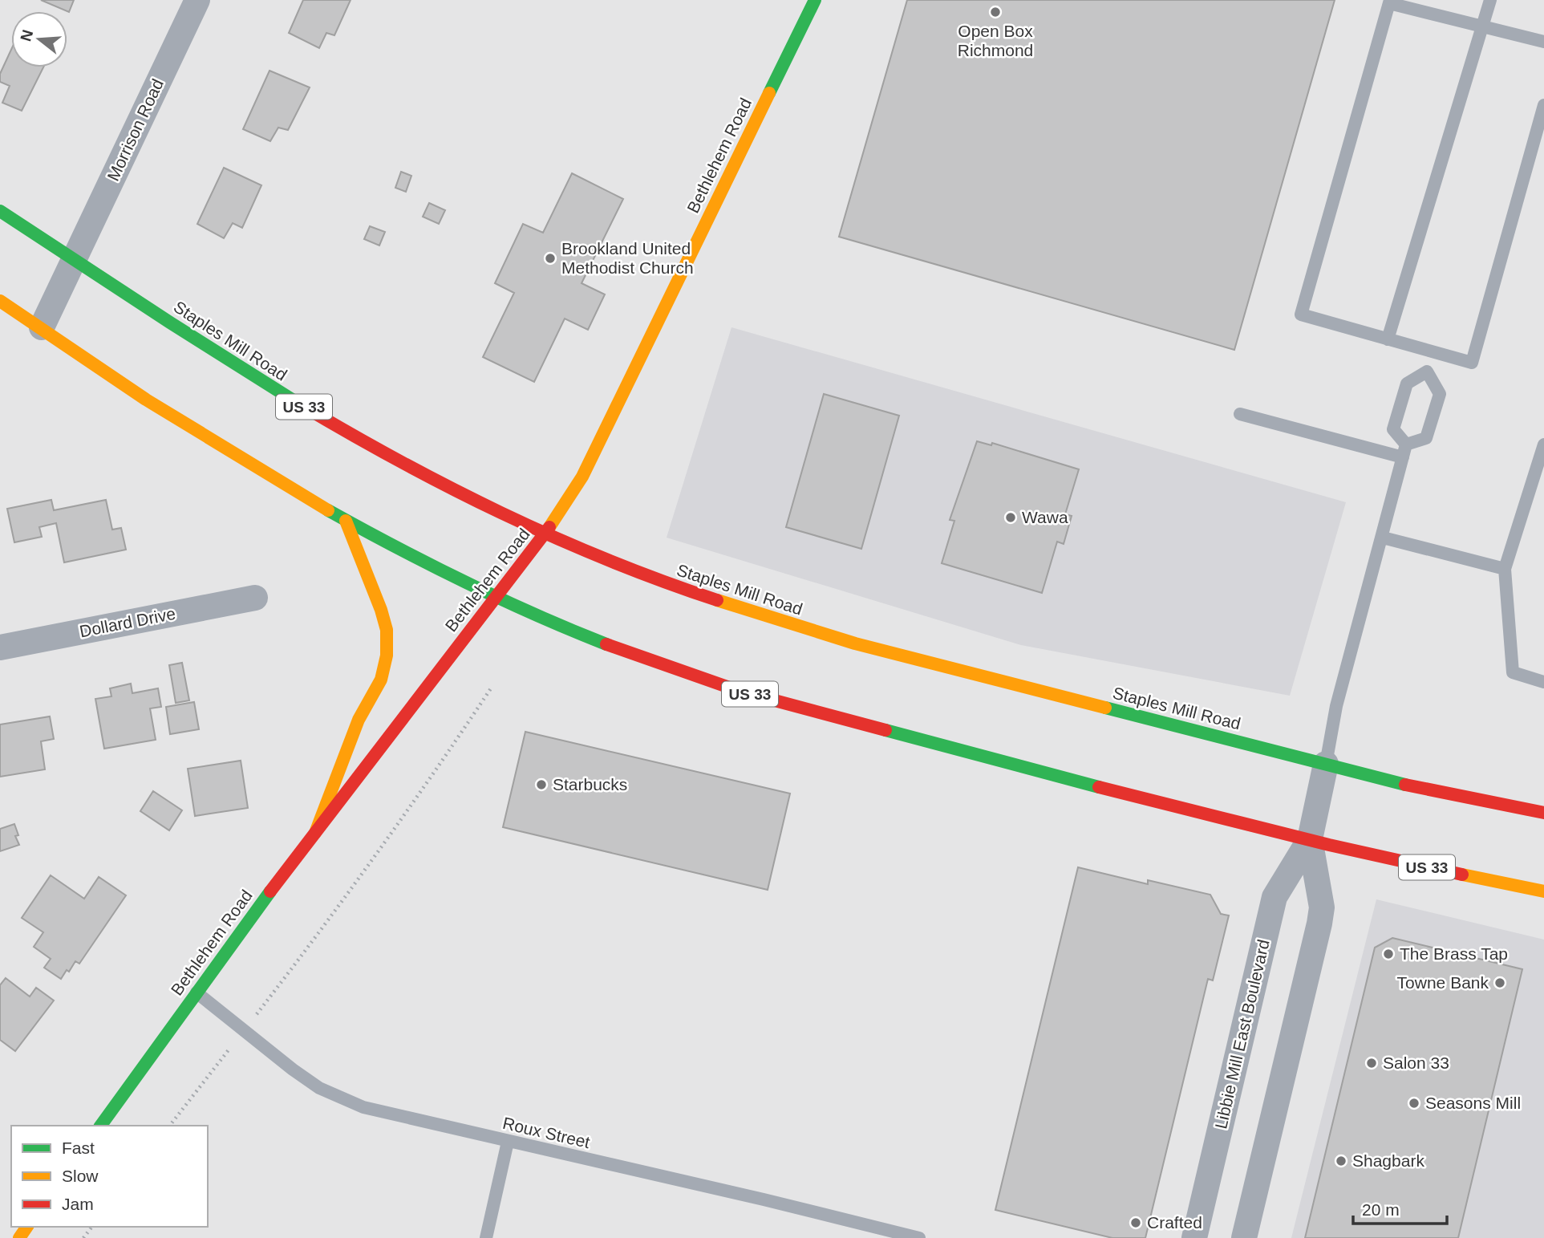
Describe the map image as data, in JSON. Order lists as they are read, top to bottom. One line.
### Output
{"streets":{"main road":["Bethlehem Road","Staples Mill Road","US 33"],"street":["Morrison Road","Dollard Drive","Libbie Mill East Boulevard"],"lane":["Roux Street"]},"crossings":[["Morrison Road","Staples Mill Road"],["Morrison Road","US 33"],["Bethlehem Road","Staples Mill Road"],["Bethlehem Road","US 33"],["Bethlehem Road","Roux Street"],["Staples Mill Road","Libbie Mill East Boulevard"],["US 33","Libbie Mill East Boulevard"]],"places":["Open Box Richmond","Brookland United Methodist Church","Wawa","Starbucks","The Brass Tap","Towne Bank","Salon 33","Seasons Mill","Shagbark","Crafted"],"legend":["Fast","Slow","Jam"],"scale_bar":"20 m","north":"left"}
